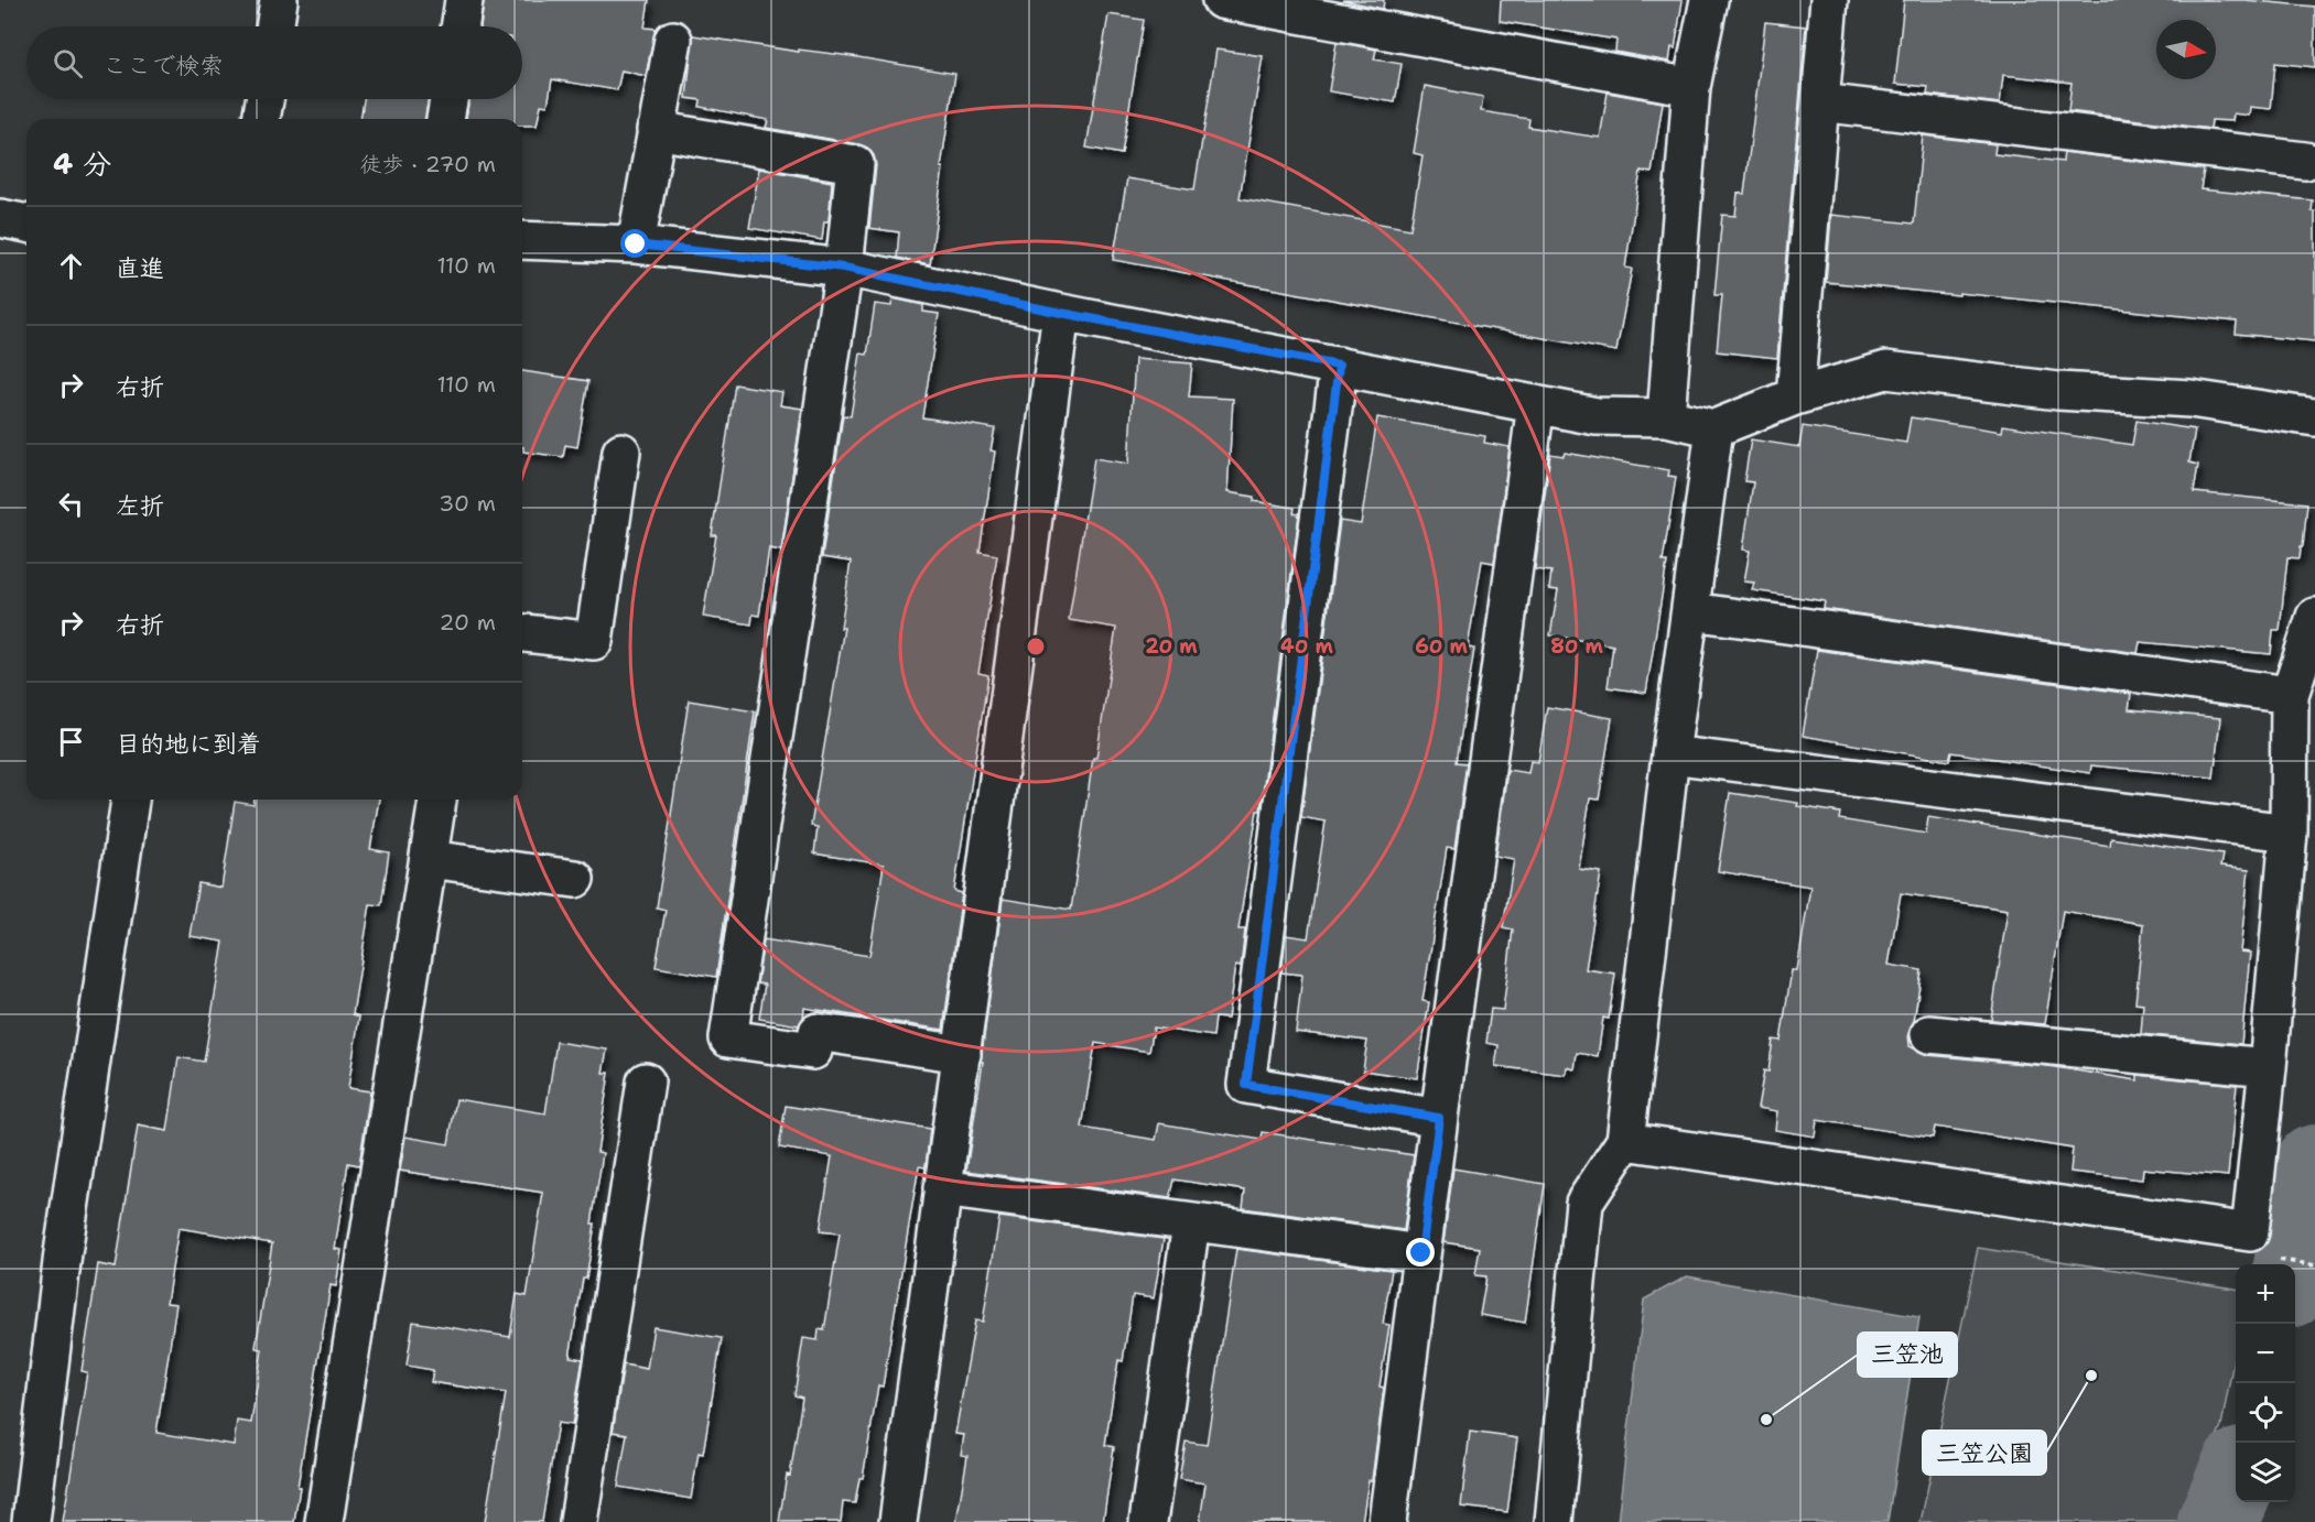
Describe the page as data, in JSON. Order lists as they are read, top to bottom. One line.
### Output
{"places":["三笠公園","三笠池"],"north":"right","page":{"search":"ここで検索","heading":["4 分","徒歩 · 270 m"],"list":[["直進","110 m"],["右折","110 m"],["左折","30 m"],["右折","20 m"],"目的地に到着"],"map_buttons":["+","−"]},"rings":["20 m","40 m","60 m","80 m"]}
